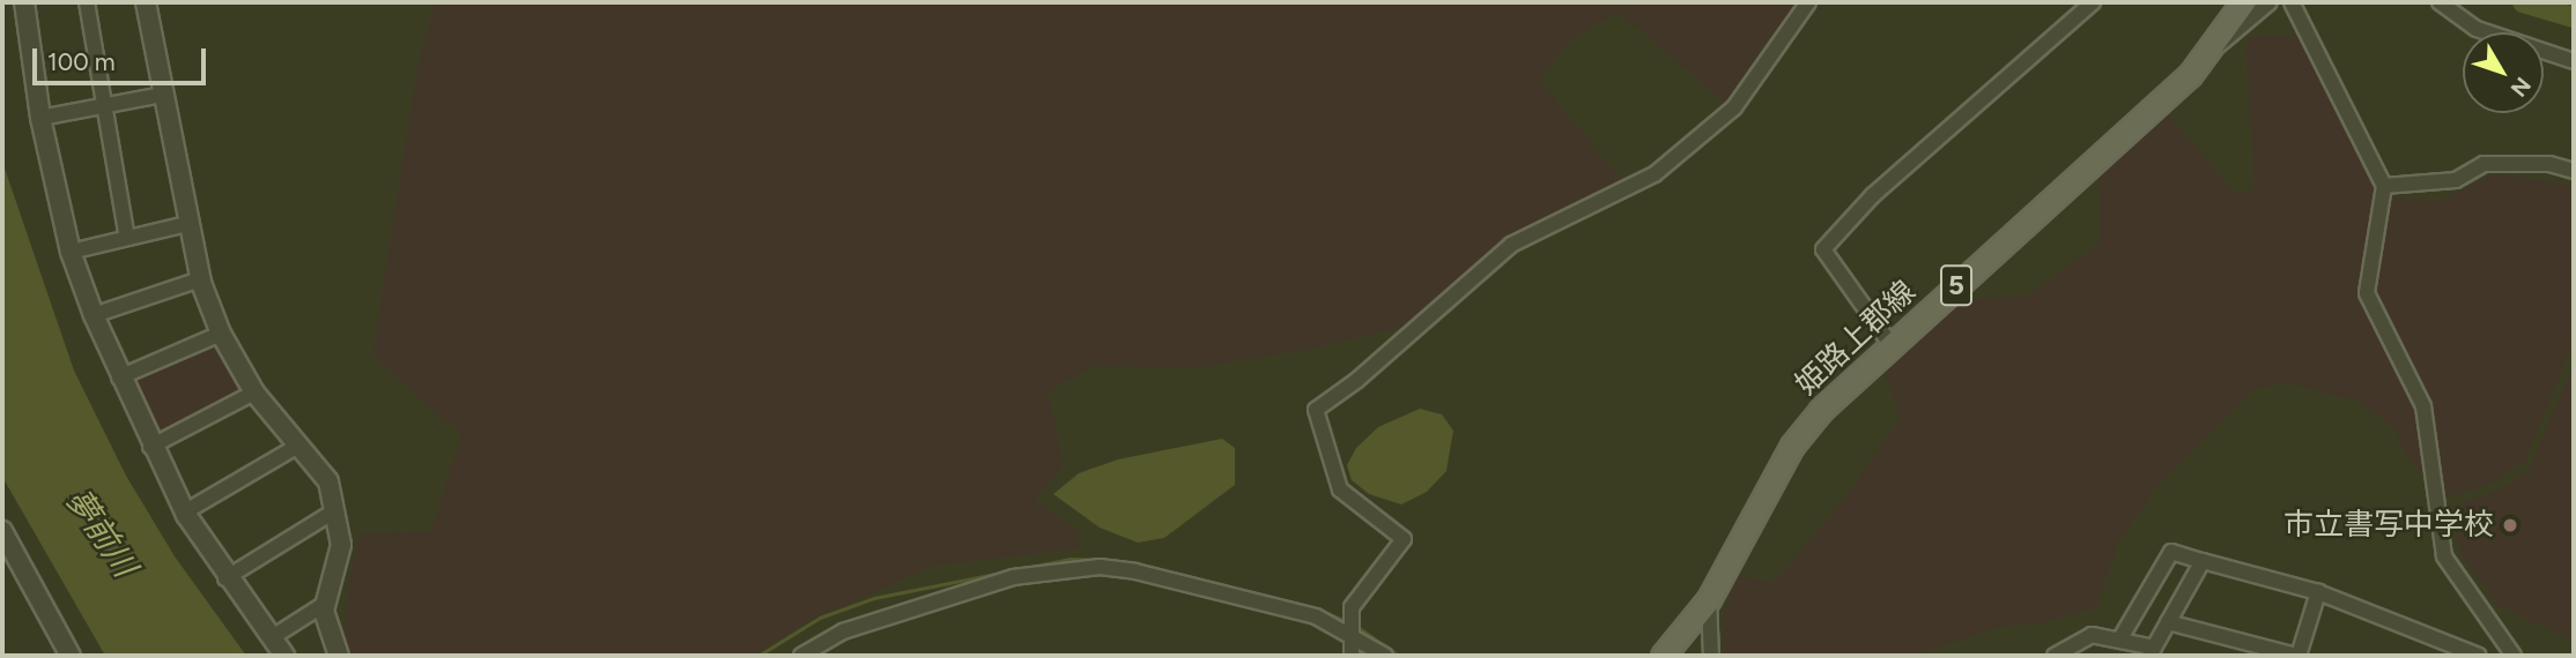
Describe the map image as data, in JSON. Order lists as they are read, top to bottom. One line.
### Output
{"streets":{"main road":["5","姫路上郡線"]},"water":["夢前川"],"places":["市立書写中学校"],"scale_bar":"100 m","north":"bottom right"}
